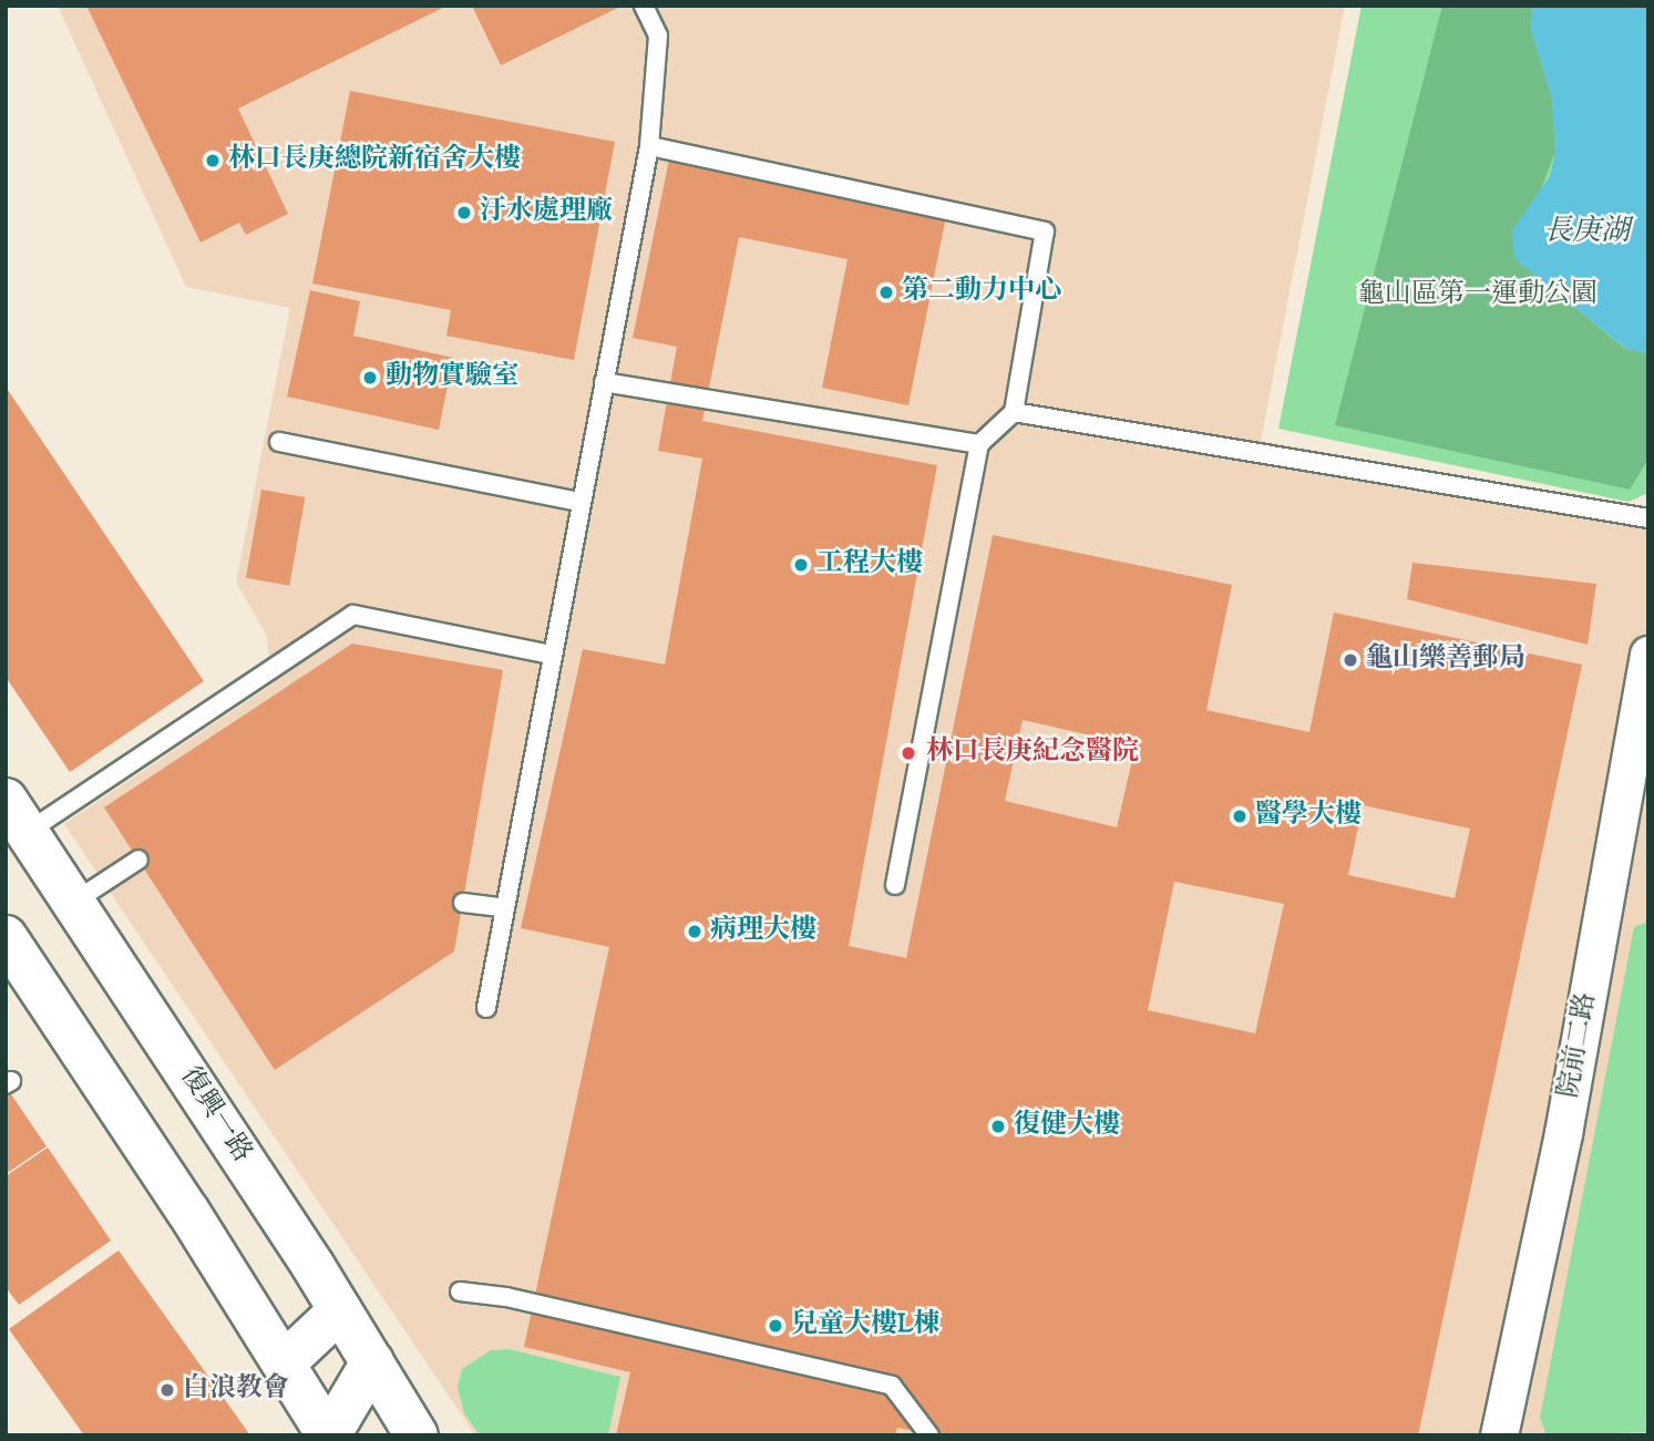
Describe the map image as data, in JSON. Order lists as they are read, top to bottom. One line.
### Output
{"streets":{"main road":["復興一路"],"street":["院前二路"]},"water":["長庚湖"],"parks":["龜山區第一運動公園"],"places":["林口長庚總院新宿舍大樓","汙水處理廠","第二動力中心","動物實驗室","工程大樓","龜山樂善郵局","林口長庚紀念醫院","醫學大樓","病理大樓","復健大樓","兒童大樓L棟","白浪教會"]}
